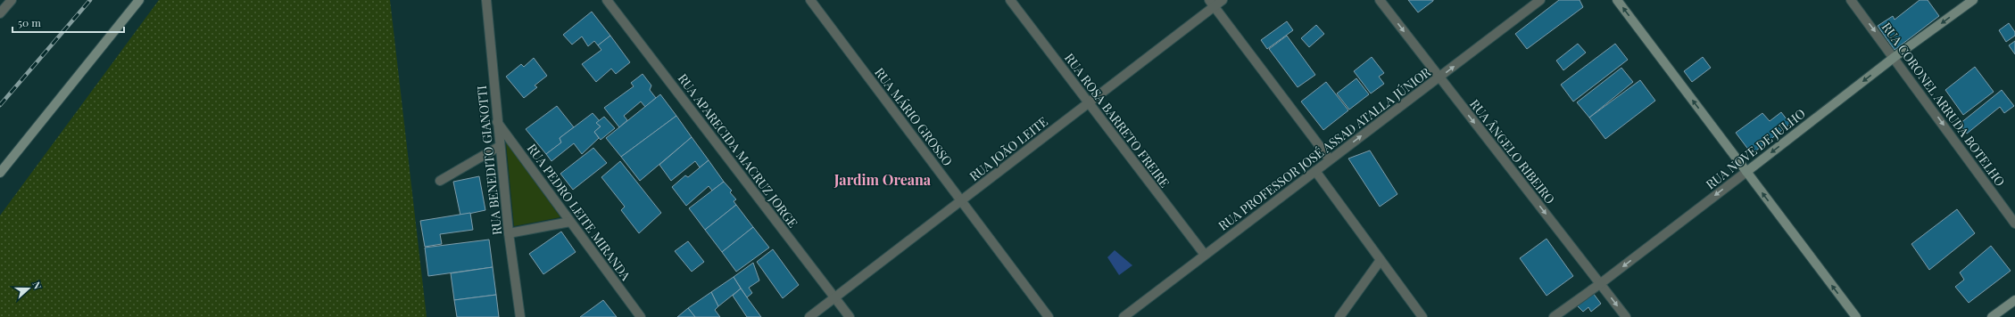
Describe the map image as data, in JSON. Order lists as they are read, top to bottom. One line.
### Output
{"streets":{"main road":["RUA NOVE DE JULHO"],"street":["RUA CORONEL ARRUDA BOTELHO","RUA MÁRIO GROSSO","RUA ROSA BARRETO FREIRE","RUA JOÃO LEITE","RUA PROFESSOR JOSÉ ASSAD ATALLA JÚNIOR","RUA APARECIDA MACRUZ JORGE","RUA ÂNGELO RIBEIRO","RUA BENEDITO GIANOTTI","RUA PEDRO LEITE MIRANDA"]},"crossings":[["RUA CORONEL ARRUDA BOTELHO","RUA NOVE DE JULHO"],["RUA MÁRIO GROSSO","RUA JOÃO LEITE"],["RUA ROSA BARRETO FREIRE","RUA JOÃO LEITE"],["RUA ROSA BARRETO FREIRE","RUA PROFESSOR JOSÉ ASSAD ATALLA JÚNIOR"],["RUA JOÃO LEITE","RUA APARECIDA MACRUZ JORGE"],["RUA PROFESSOR JOSÉ ASSAD ATALLA JÚNIOR","RUA ÂNGELO RIBEIRO"],["RUA NOVE DE JULHO","RUA ÂNGELO RIBEIRO"],["RUA BENEDITO GIANOTTI","RUA PEDRO LEITE MIRANDA"]],"one_way":["RUA CORONEL ARRUDA BOTELHO","RUA PROFESSOR JOSÉ ASSAD ATALLA JÚNIOR","RUA NOVE DE JULHO","RUA ÂNGELO RIBEIRO"],"districts":["Jardim Oreana"],"scale_bar":"50 m","north":"right"}
